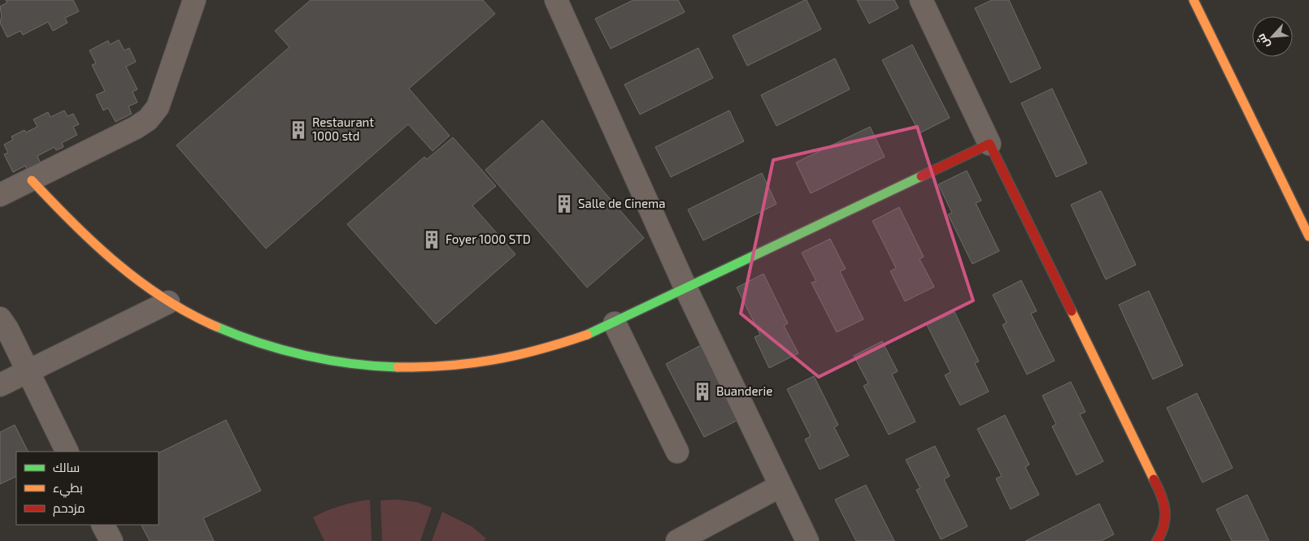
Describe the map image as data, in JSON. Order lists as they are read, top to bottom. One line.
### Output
{"places":{"building":["Restaurant 1000 std","Salle de Cinema","Foyer 1000 STD","Buanderie"]},"legend":["سالك","بطيء","مزدحم"],"north":"bottom left"}
